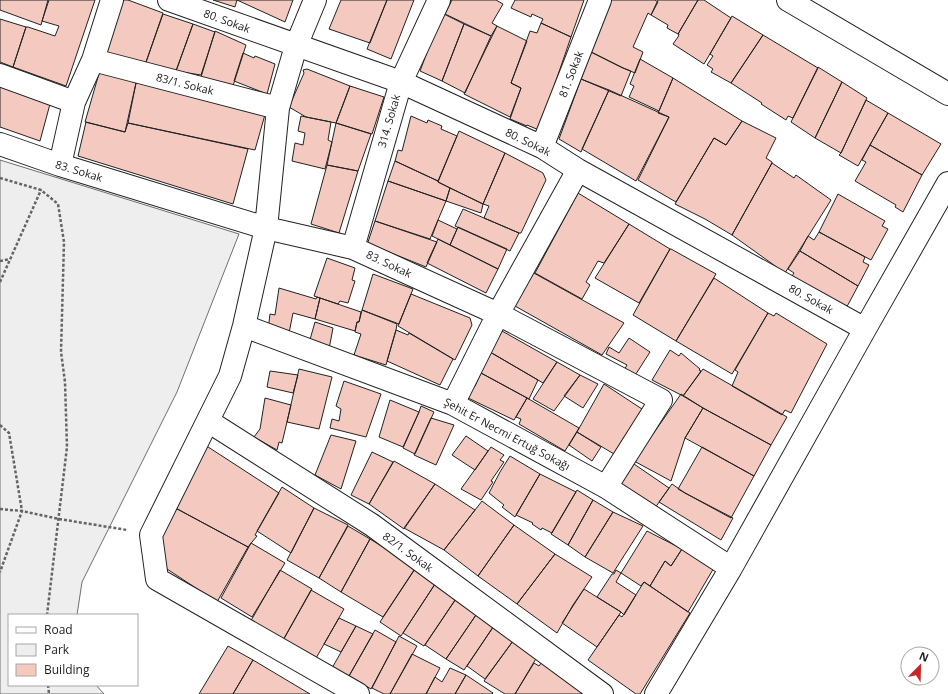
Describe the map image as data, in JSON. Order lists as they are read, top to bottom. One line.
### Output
{"streets":{"street":["80. Sokak","81. Sokak","83/1. Sokak","314. Sokak","83. Sokak","Şehit Er Necmi Ertuğ Sokağı","82/1. Sokak"]},"crossings":[["80. Sokak","81. Sokak"],["80. Sokak","314. Sokak"],["314. Sokak","83. Sokak"],["83. Sokak","Şehit Er Necmi Ertuğ Sokağı"]],"legend":["Road","Park","Building"],"north":"top right"}
